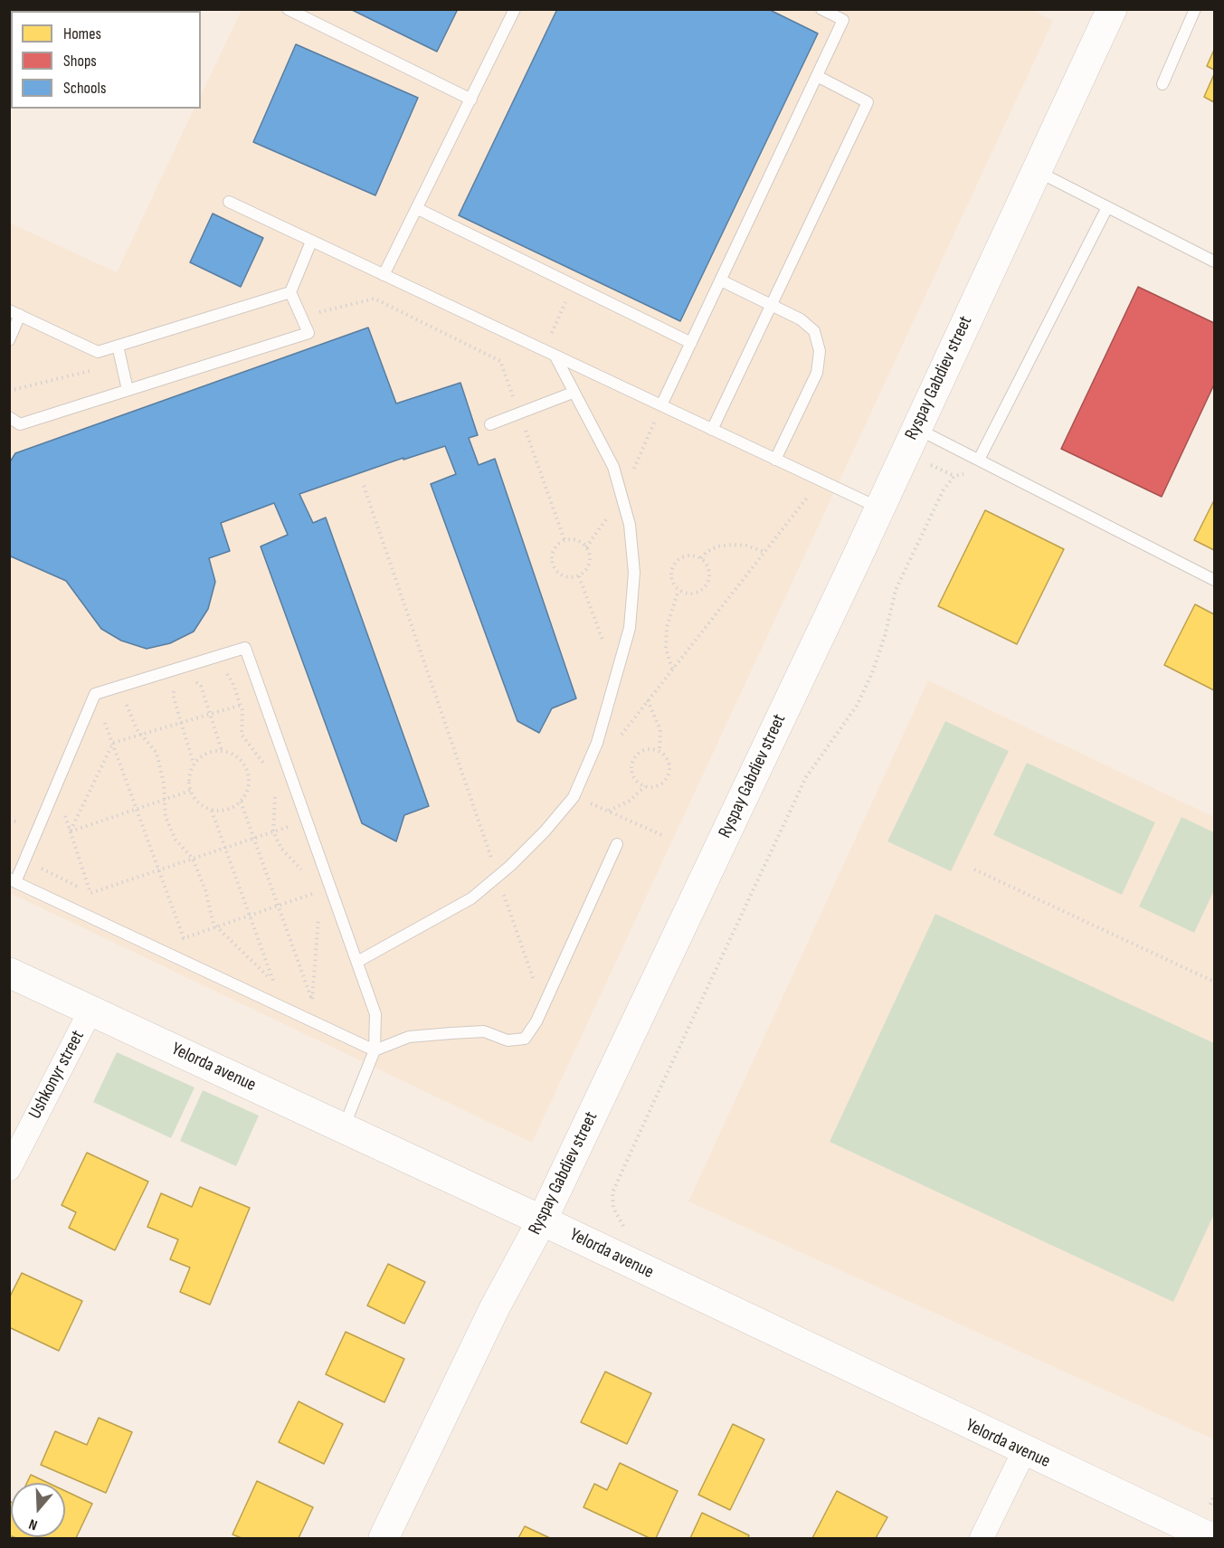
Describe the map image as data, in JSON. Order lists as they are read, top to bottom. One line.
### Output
{"streets":{"street":["Ryspay Gabdiev street","Yelorda avenue","Ushkonyr street"]},"crossings":[["Ryspay Gabdiev street","Yelorda avenue"],["Yelorda avenue","Ushkonyr street"]],"legend":["Homes","Shops","Schools"],"north":"bottom"}
